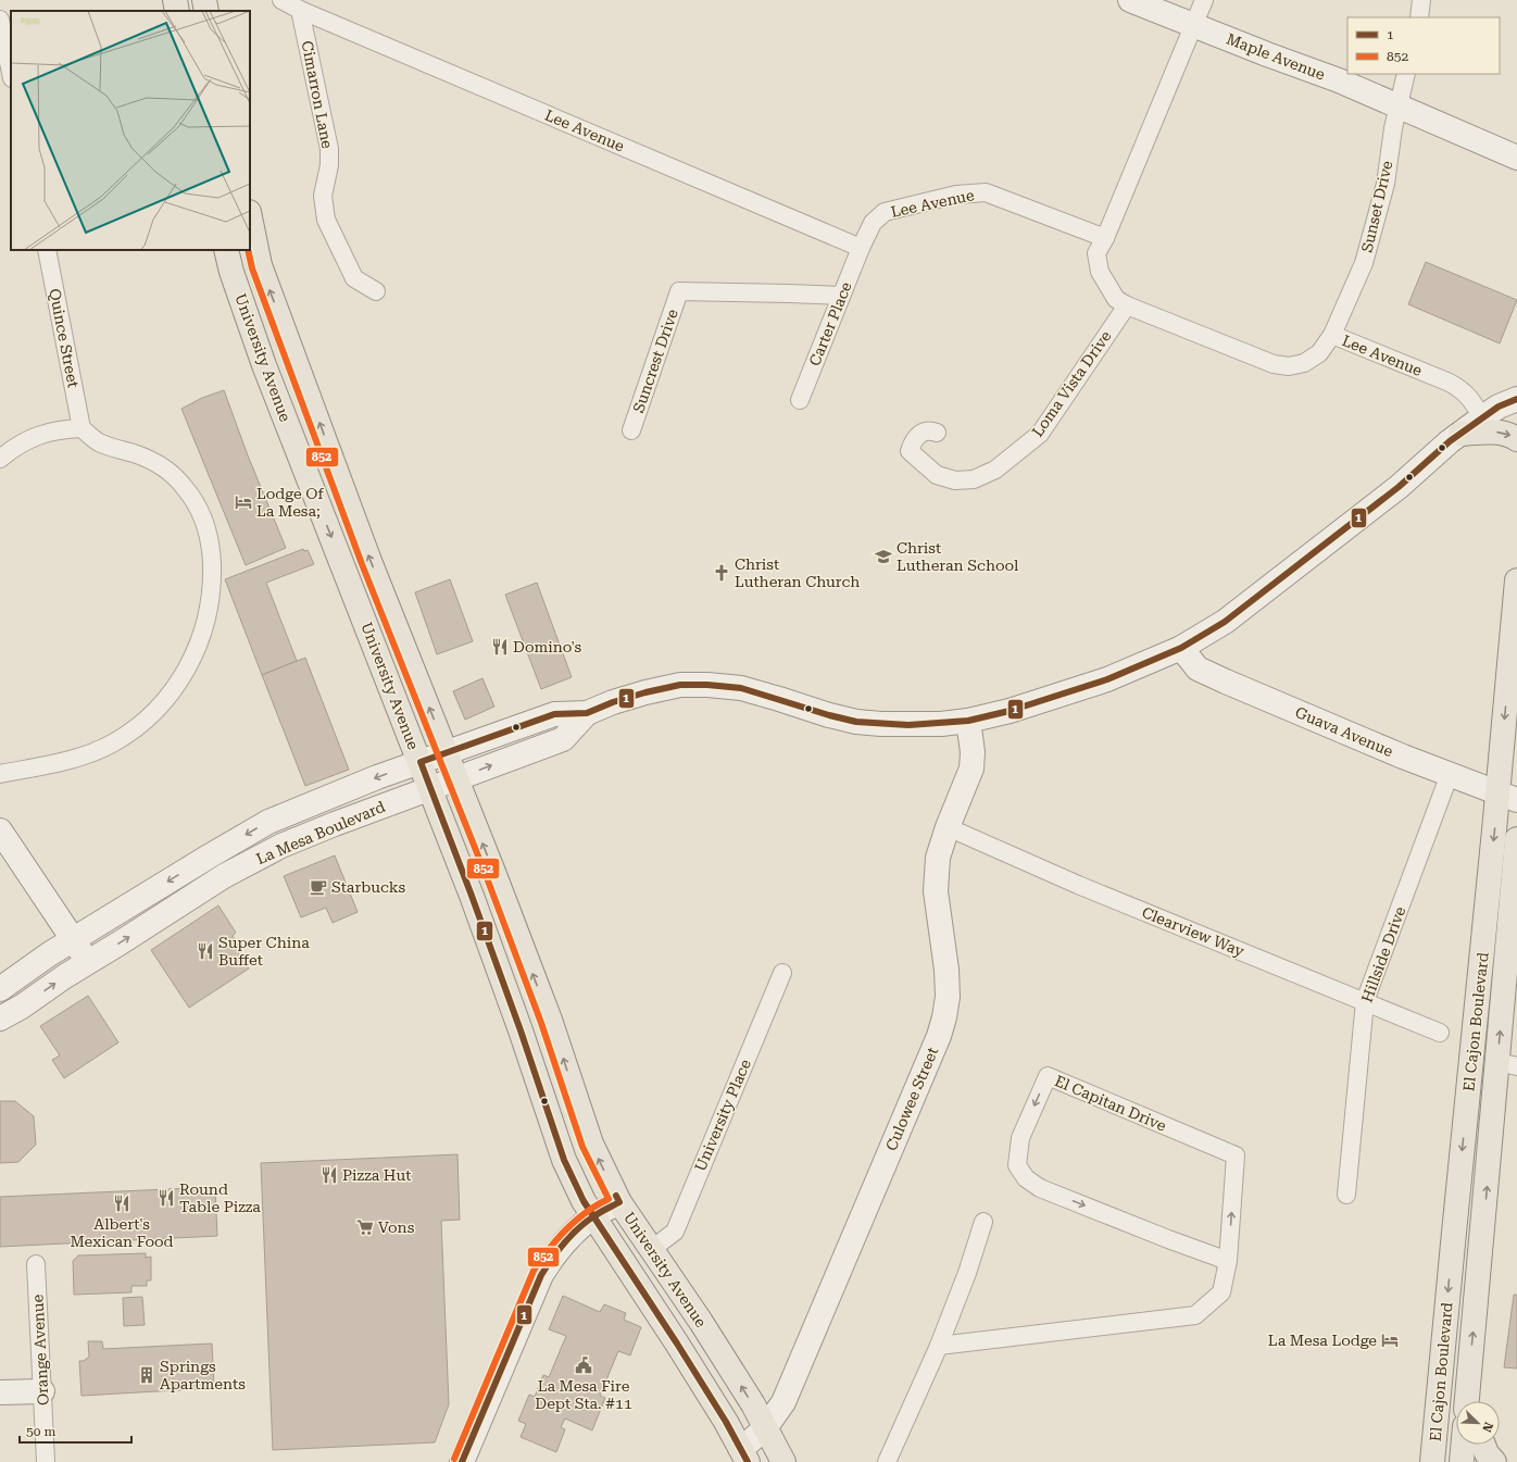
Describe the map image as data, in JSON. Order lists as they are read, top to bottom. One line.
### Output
{"streets":{"main road":["Maple Avenue","University Avenue","Guava Avenue","La Mesa Boulevard","El Cajon Boulevard","Culowee Street"],"street":["Cimarron Lane","Lee Avenue","Sunset Drive","Carter Place","Quince Street","Suncrest Drive","Loma Vista Drive","Clearview Way","Hillside Drive","El Capitan Drive","University Place","Orange Avenue"]},"crossings":[["Maple Avenue","Sunset Drive"],["Cimarron Lane","Lee Avenue"],["Lee Avenue","Sunset Drive"],["Lee Avenue","Carter Place"],["Lee Avenue","Loma Vista Drive"],["Lee Avenue","La Mesa Boulevard"],["Carter Place","Suncrest Drive"],["University Avenue","La Mesa Boulevard"],["University Avenue","Culowee Street"],["University Avenue","University Place"],["Guava Avenue","La Mesa Boulevard"],["Guava Avenue","Hillside Drive"],["Guava Avenue","El Cajon Boulevard"],["La Mesa Boulevard","Culowee Street"],["Clearview Way","Hillside Drive"],["Clearview Way","Culowee Street"]],"places":{"hotel":["Lodge Of La Mesa;","La Mesa Lodge"],"school or university":["Christ Lutheran School"],"church":["Christ Lutheran Church"],"restaurant":["Domino's","Super China Buffet","Pizza Hut","Round Table Pizza","Albert's Mexican Food"],"cafe":["Starbucks"],"supermarket":["Vons"],"public building":["La Mesa Fire Dept Sta. #11"],"building":["Springs Apartments"]},"lines":["transit line 852","transit line 1"],"legend":["1","852"],"scale_bar":"50 m","north":"bottom right"}
